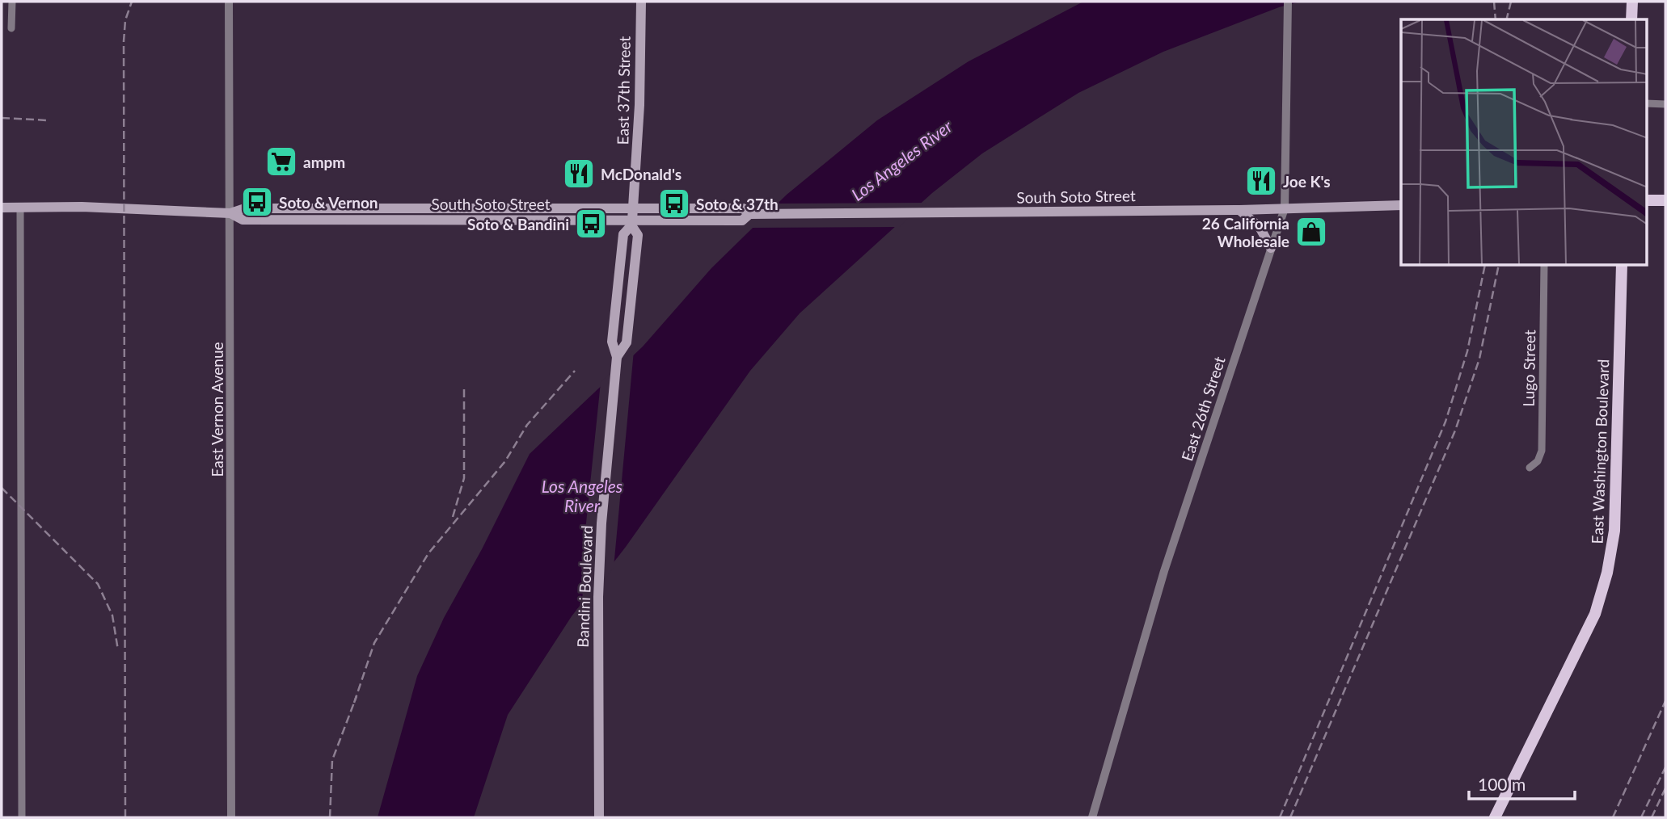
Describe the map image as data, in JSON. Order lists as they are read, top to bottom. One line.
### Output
{"streets":{"main road":["East 37th Street","South Soto Street","East Washington Boulevard","Bandini Boulevard"],"street":["Lugo Street","East 26th Street","East Vernon Avenue"]},"crossings":[["East 37th Street","South Soto Street"],["East 37th Street","Bandini Boulevard"],["South Soto Street","East 26th Street"],["South Soto Street","East Vernon Avenue"],["South Soto Street","Bandini Boulevard"]],"water":["Los Angeles River"],"places":{"supermarket":["ampm"],"restaurant":["McDonald's","Joe K's"],"bus stop":["Soto & Vernon","Soto & 37th","Soto & Bandini"],"shop":["26 California Wholesale"]},"scale_bar":"100 m"}
